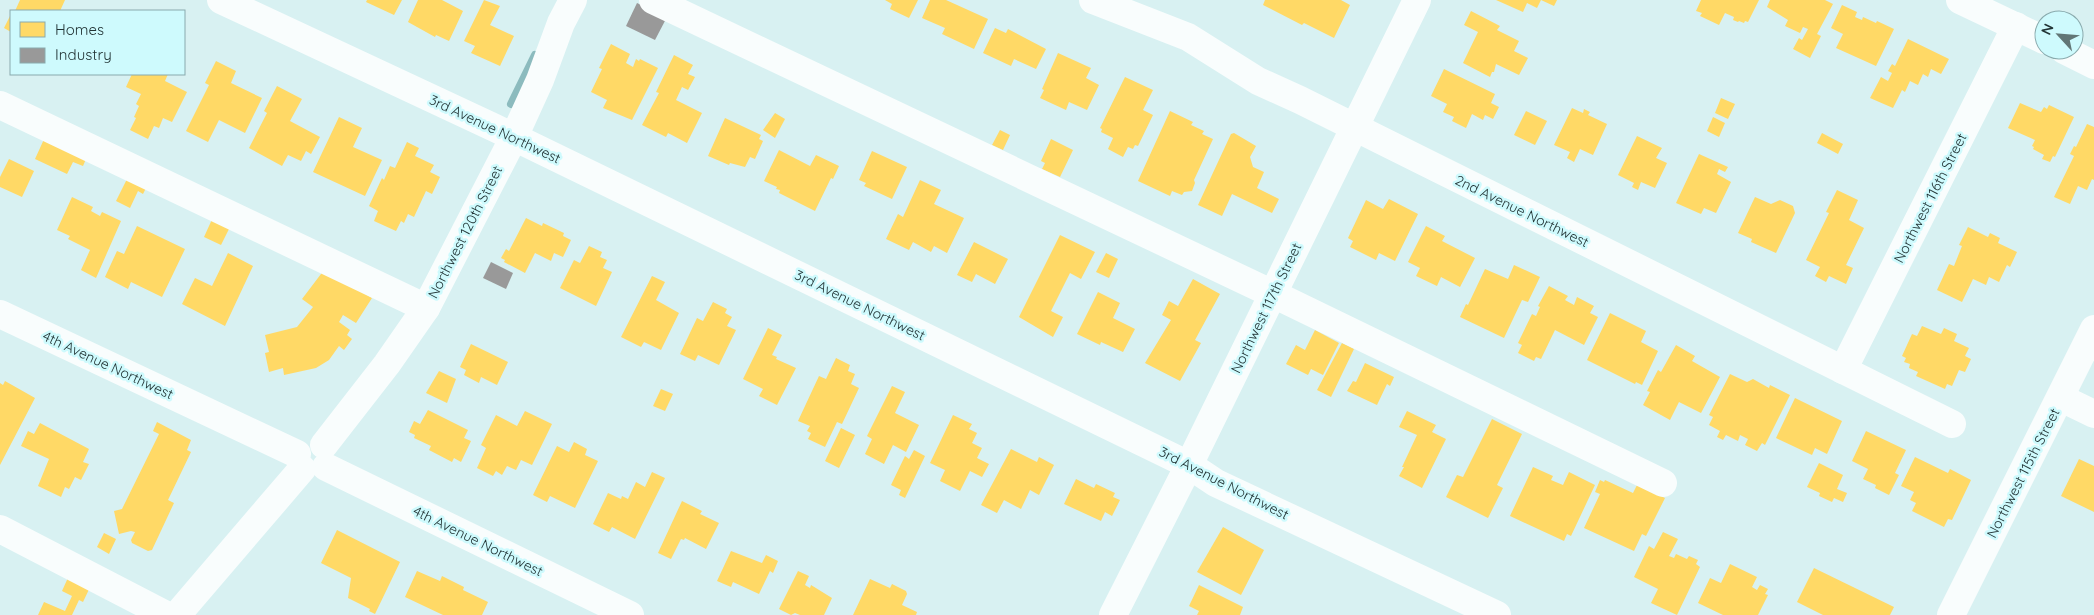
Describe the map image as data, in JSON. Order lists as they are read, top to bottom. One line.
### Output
{"streets":{"street":["3rd Avenue Northwest","Northwest 116th Street","2nd Avenue Northwest","Northwest 120th Street","Northwest 117th Street","4th Avenue Northwest","Northwest 115th Street"]},"crossings":[["3rd Avenue Northwest","Northwest 120th Street"],["3rd Avenue Northwest","Northwest 117th Street"],["Northwest 116th Street","2nd Avenue Northwest"],["2nd Avenue Northwest","Northwest 117th Street"],["Northwest 120th Street","4th Avenue Northwest"]],"legend":["Homes","Industry"],"north":"top left"}
